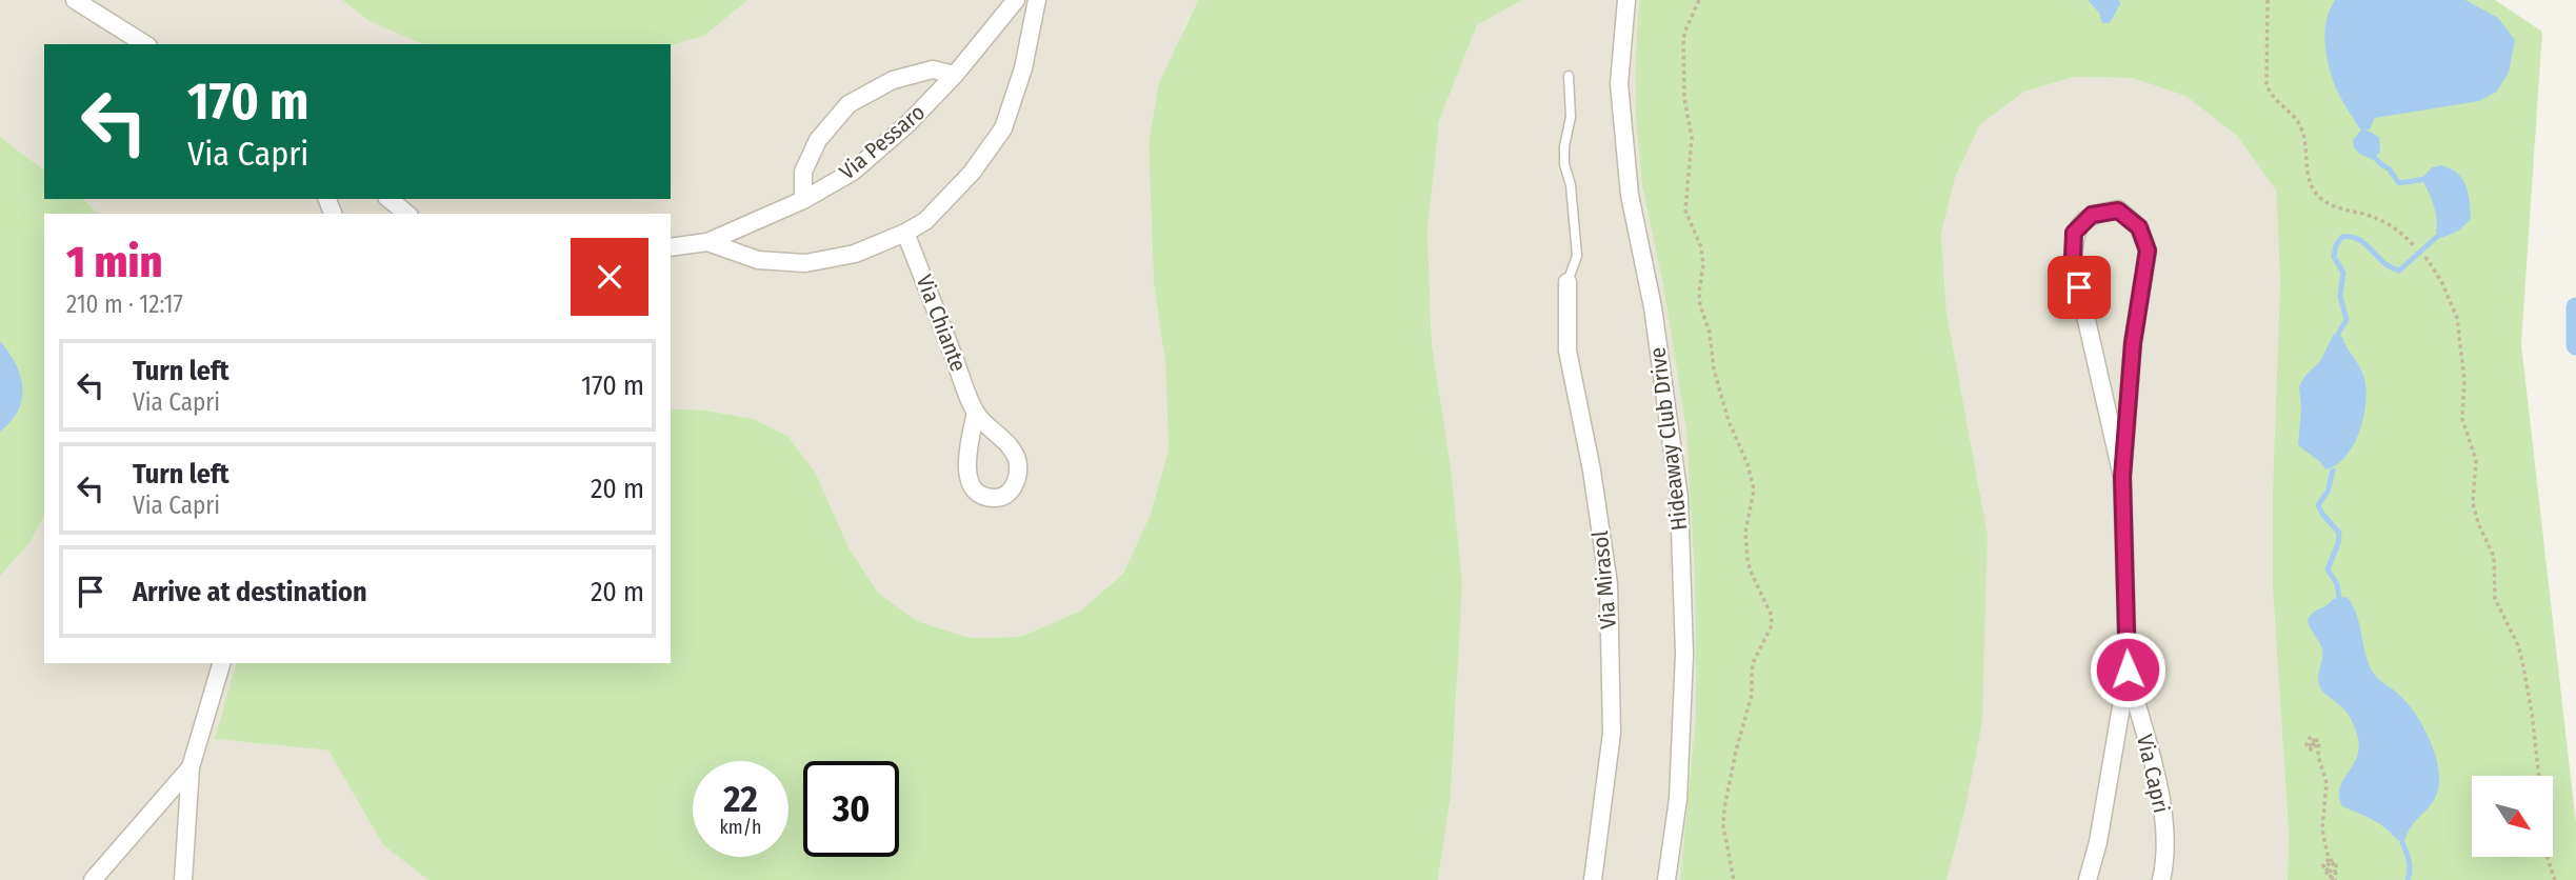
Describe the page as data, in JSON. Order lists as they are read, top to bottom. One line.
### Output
{"streets":{"street":["Via Pessaro","Via Chiante","Hideaway Club Drive","Via Mirasol","Via Capri"]},"crossings":[["Via Pessaro","Via Chiante"]],"north":"bottom right","page":{"turn":["170 m","Via Capri"],"heading":["1 min","210 m · 12:17"],"list":[{"name":"Turn left","note":"Via Capri","value":"170 m"},{"name":"Turn left","note":"Via Capri","value":"20 m"},{"name":"Arrive at destination","value":"20 m"}],"speed":"22 km/h","limit":"30"}}
